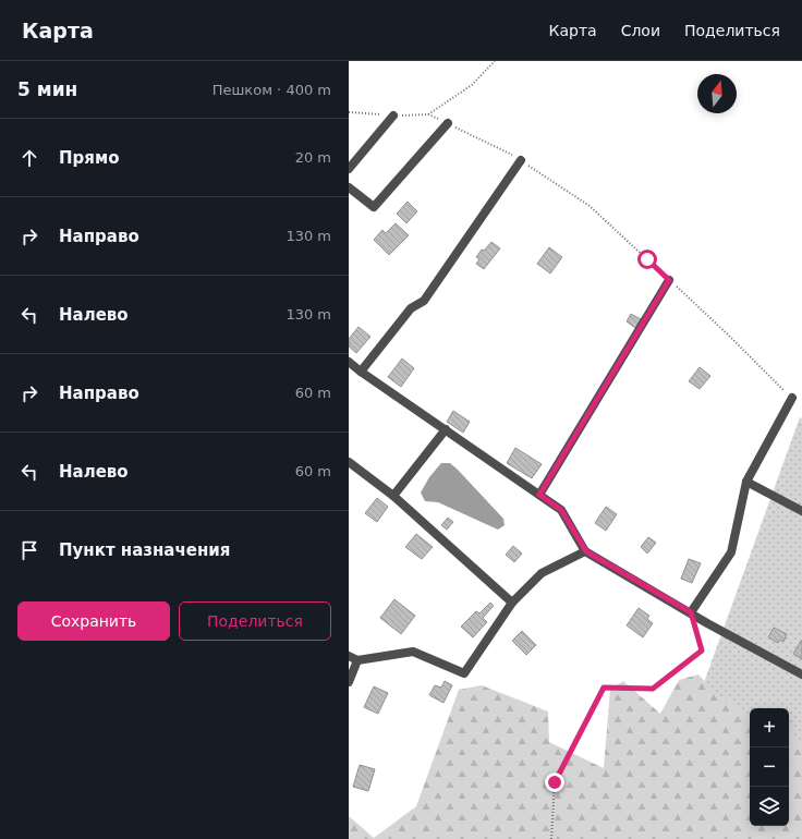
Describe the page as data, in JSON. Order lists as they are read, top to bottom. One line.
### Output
{"north":"top","page":{"header":"Карта","nav":["Карта","Слои","Поделиться"],"heading":["5 мин","Пешком · 400 m"],"list":[["Прямо","20 m"],["Направо","130 m"],["Налево","130 m"],["Направо","60 m"],["Налево","60 m"],"Пункт назначения"],"buttons":["Сохранить","Поделиться"],"map_buttons":["+","−"]}}
